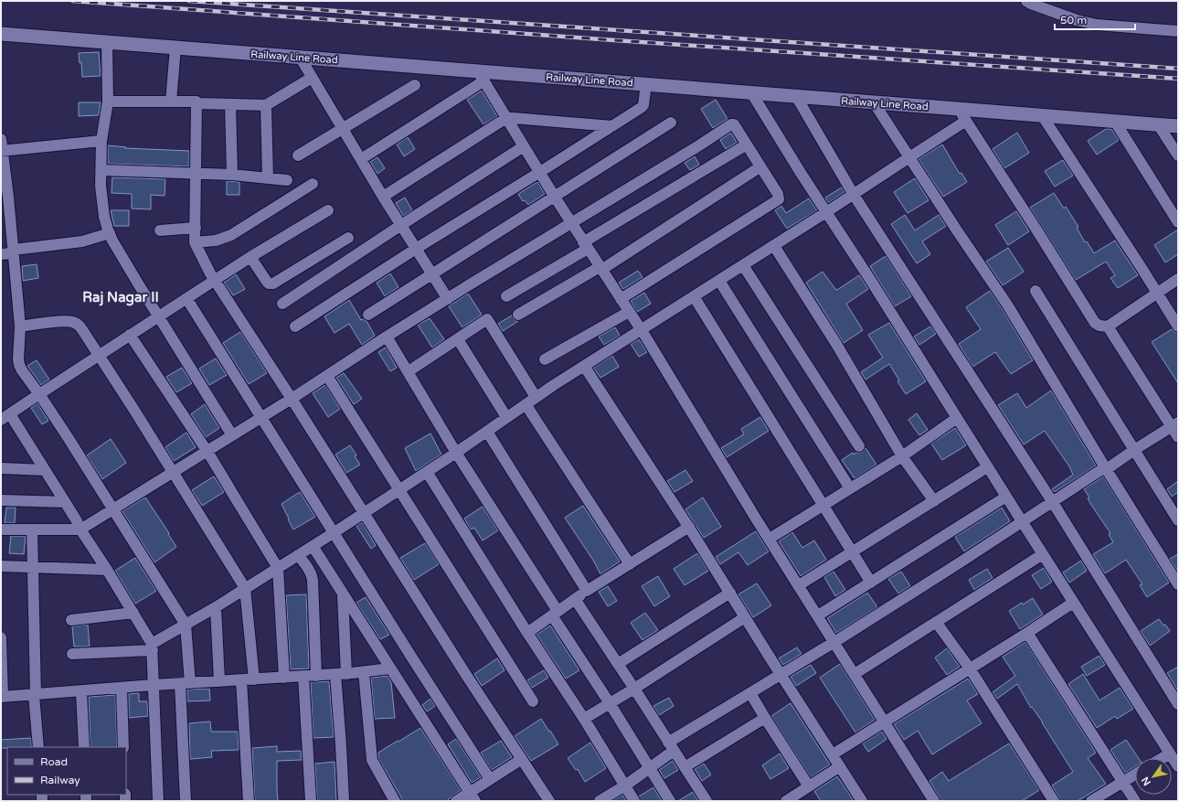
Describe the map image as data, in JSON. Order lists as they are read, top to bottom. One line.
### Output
{"streets":{"street":["Railway Line Road"]},"districts":["Raj Nagar II"],"legend":["Road","Railway"],"scale_bar":"50 m","north":"bottom left"}
